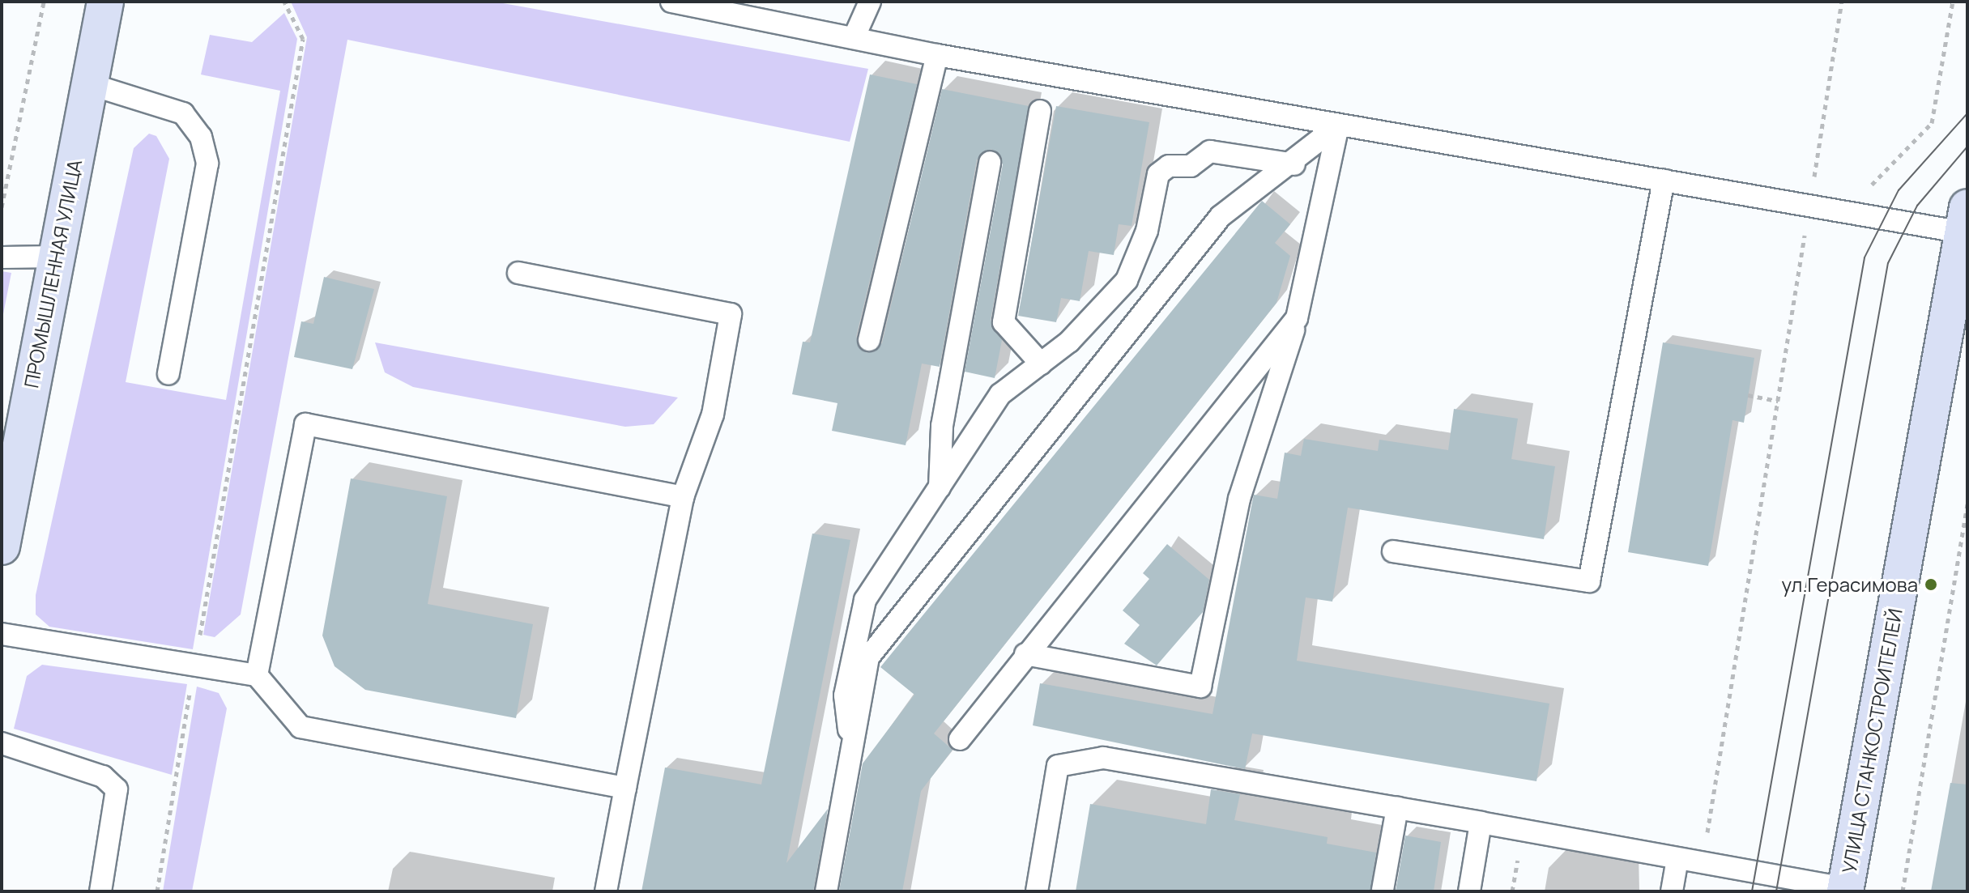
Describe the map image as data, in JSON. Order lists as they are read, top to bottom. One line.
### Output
{"streets":{"street":["ПРОМЫШЛЕННАЯ УЛИЦА","УЛИЦА СТАНКОСТРОИТЕЛЕЙ"]},"places":["ул.Герасимова"]}
